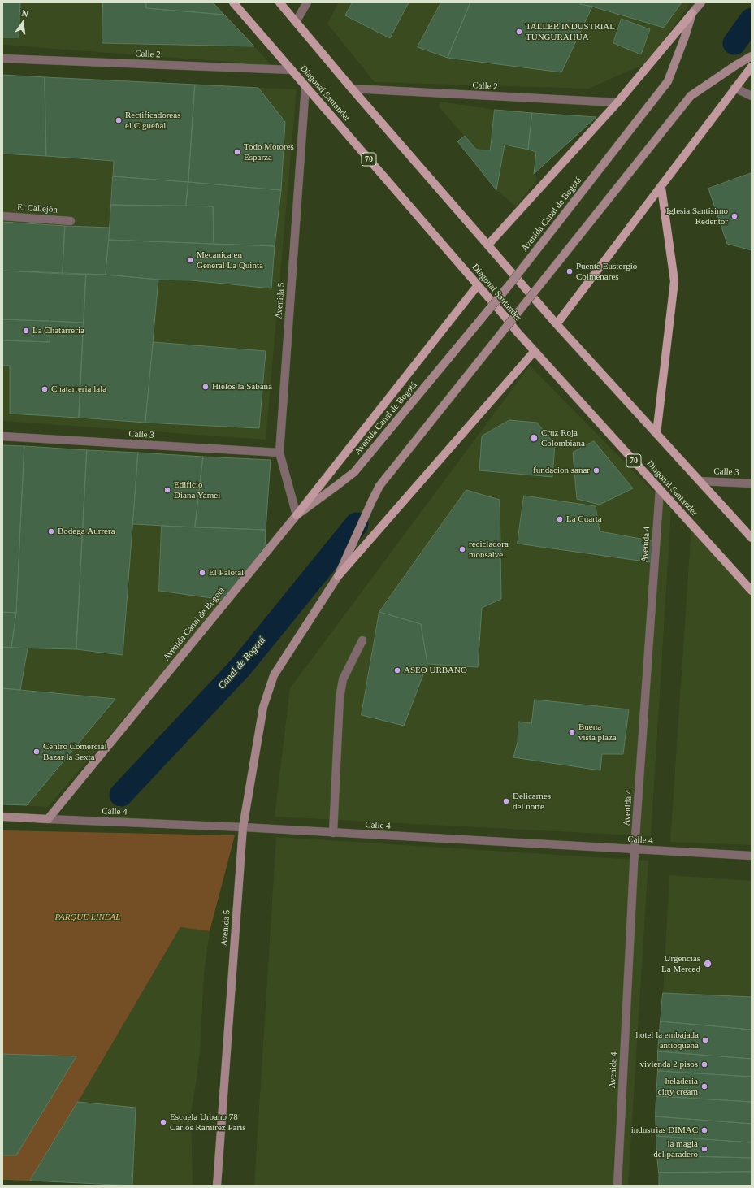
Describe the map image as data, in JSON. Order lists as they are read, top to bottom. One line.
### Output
{"streets":{"main road":["Diagonal Santander","70","Avenida Canal de Bogotá","Avenida 5","Calle 4"],"street":["Calle 2","El Callejón","Calle 3","Avenida 4"]},"crossings":[["Calle 2","Diagonal Santander"],["Diagonal Santander","Avenida 5"],["Diagonal Santander","Avenida 4"],["Avenida Canal de Bogotá","Avenida 5"],["Avenida Canal de Bogotá","Calle 4"],["Avenida 5","Calle 3"],["Avenida 5","Calle 4"],["Avenida 4","Calle 4"]],"water":["Canal de Bogotá"],"parks":["PARQUE LINEAL"],"places":["TALLER INDUSTRIAL TUNGURAHUA","Rectificadoreas el Cigueñal","Todo Motores Esparza","Iglesia Santísimo Redentor","Mecanica en General La Quinta","Puente Eustorgio Colmenares","La Chatarreria","Hielos la Sabana","Chatarreria lala","Cruz Roja Colombiana","fundacion sanar","Edificio Diana Yamel","La Cuarta","Bodega Aurrera","recicladora monsalve","El Palotal","ASEO URBANO","Buena vista plaza","Centro Comercial Bazar la Sexta","Delicarnes del norte","Urgencias La Merced","hotel la embajada antioqueña","vivienda 2 pisos","heladeria citty cream","Escuela Urbano 78 Carlos Ramirez Paris","industrias DIMAC","la magia del paradero"],"north":"top"}
